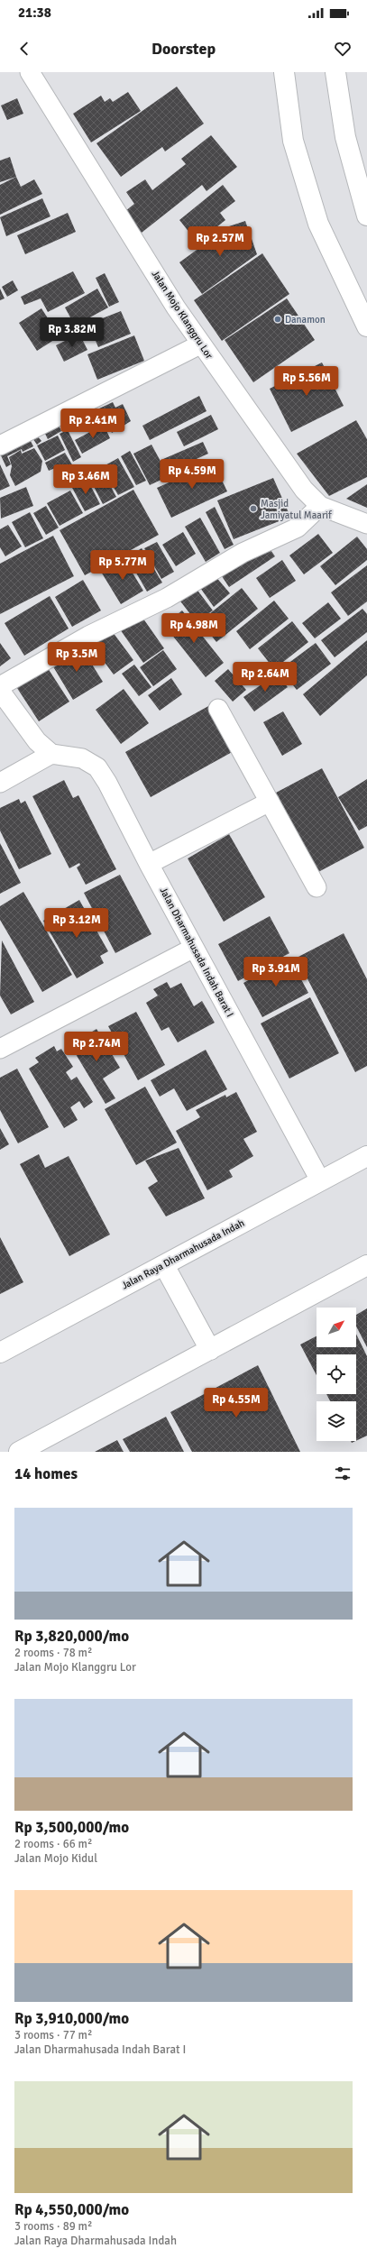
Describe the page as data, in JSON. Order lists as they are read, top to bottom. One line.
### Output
{"streets":{"main road":["Jalan Raya Dharmahusada Indah"],"street":["Jalan Mojo Klanggru Lor","Jalan Dharmahusada Indah Barat I"]},"crossings":[["Jalan Dharmahusada Indah Barat I","Jalan Raya Dharmahusada Indah"]],"places":["Danamon","Masjid Jamiyatul Maarif"],"north":"top right","page":{"status":"21:38","header":"Doorstep","price":["Rp 2.57M","Rp 3.82M","Rp 5.56M","Rp 2.41M","Rp 4.59M","Rp 3.46M","Rp 5.77M","Rp 4.98M","Rp 3.5M","Rp 2.64M","Rp 3.12M","Rp 3.91M","Rp 2.74M","Rp 4.55M"],"heading":"14 homes","list":[{"name":"Rp 3,820,000/mo","note":"2 rooms · 78 m² · Jalan Mojo Klanggru Lor"},{"name":"Rp 3,500,000/mo","note":"2 rooms · 66 m² · Jalan Mojo Kidul"},{"name":"Rp 3,910,000/mo","note":"3 rooms · 77 m² · Jalan Dharmahusada Indah Barat I"},{"name":"Rp 4,550,000/mo","note":"3 rooms · 89 m² · Jalan Raya Dharmahusada Indah"}]}}
